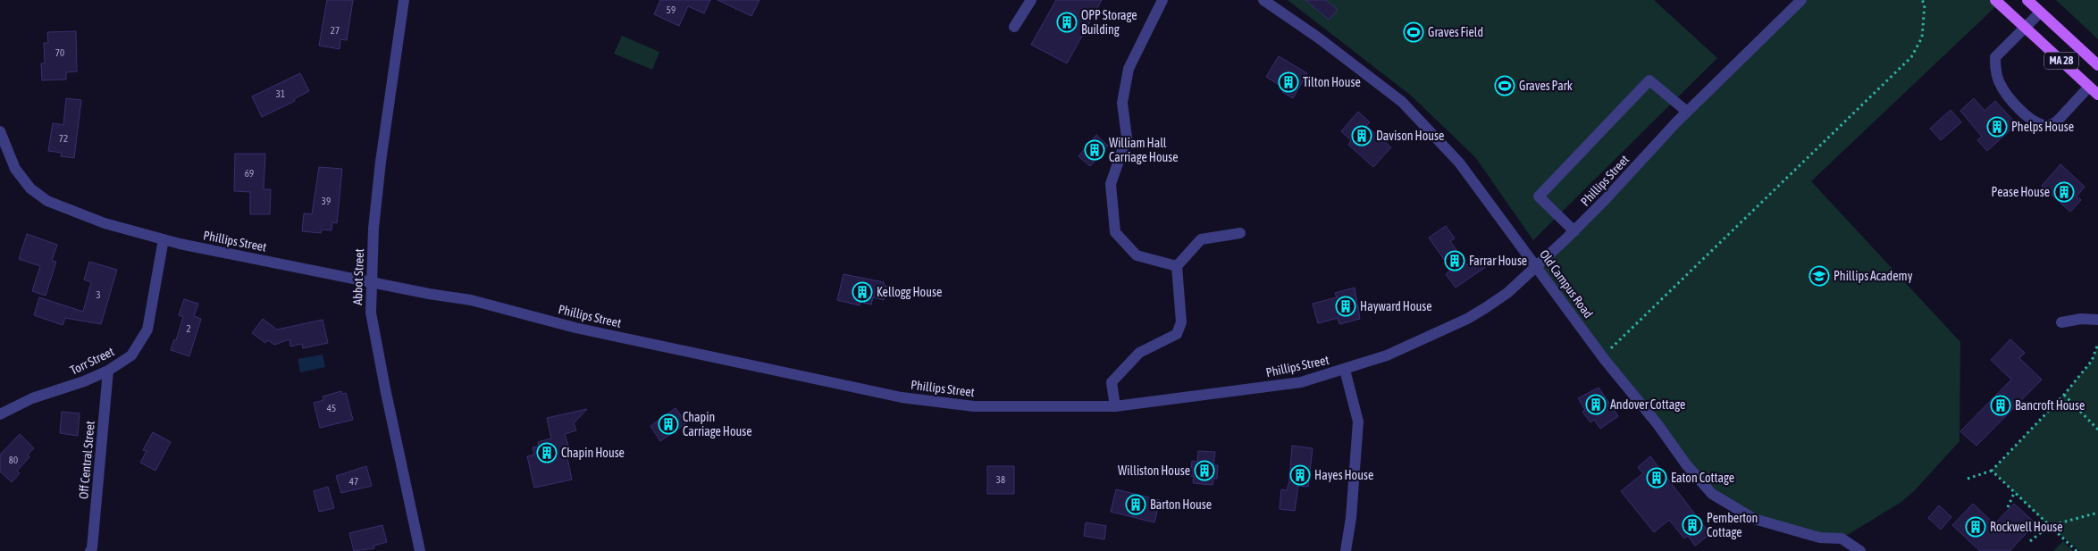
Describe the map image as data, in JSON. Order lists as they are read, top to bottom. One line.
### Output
{"streets":{"main road":["MA 28"],"street":["Phillips Street","Abbot Street","Old Campus Road","Torr Street","Off Central Street"]},"crossings":[["Phillips Street","Abbot Street"],["Phillips Street","Old Campus Road"],["Phillips Street","Torr Street"],["Torr Street","Off Central Street"]],"places":{"building":["OPP Storage Building","Tilton House","Phelps House","Davison House","William Hall Carriage House","Pease House","Farrar House","Kellogg House","Hayward House","Andover Cottage","Bancroft House","Chapin Carriage House","Chapin House","Williston House","Hayes House","Eaton Cottage","Barton House","Pemberton Cottage","Rockwell House"],"sports":["Graves Field","Graves Park"],"school or university":["Phillips Academy"]},"house_numbers":["59","27","70","31","72","69","39","3","2","45","80","38","47"]}
